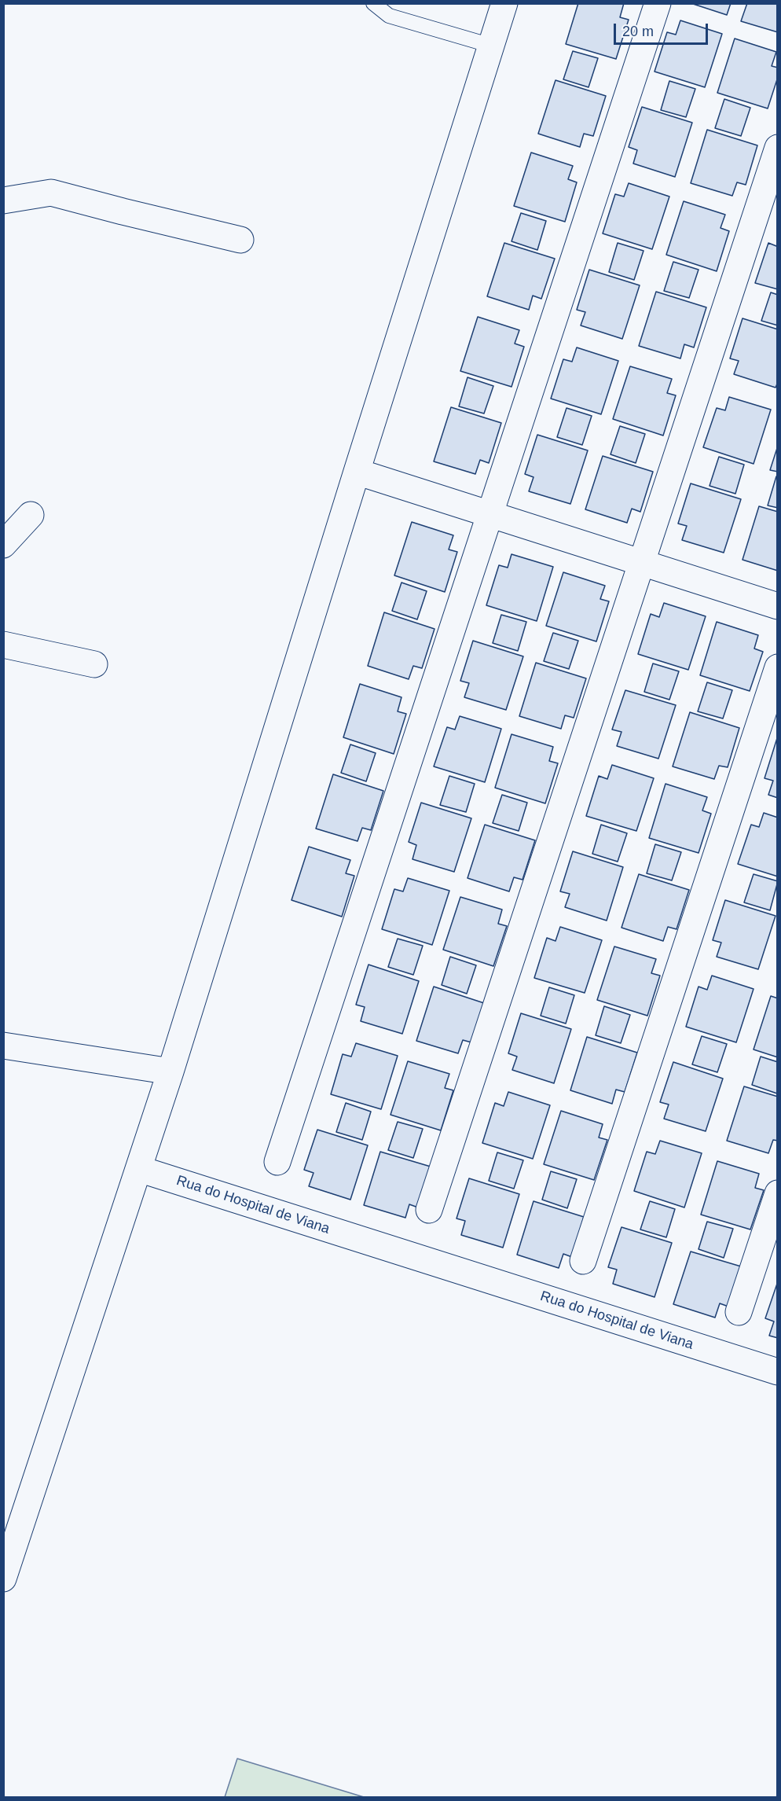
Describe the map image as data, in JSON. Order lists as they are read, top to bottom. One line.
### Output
{"streets":{"street":["Rua do Hospital de Viana"]},"scale_bar":"20 m"}
